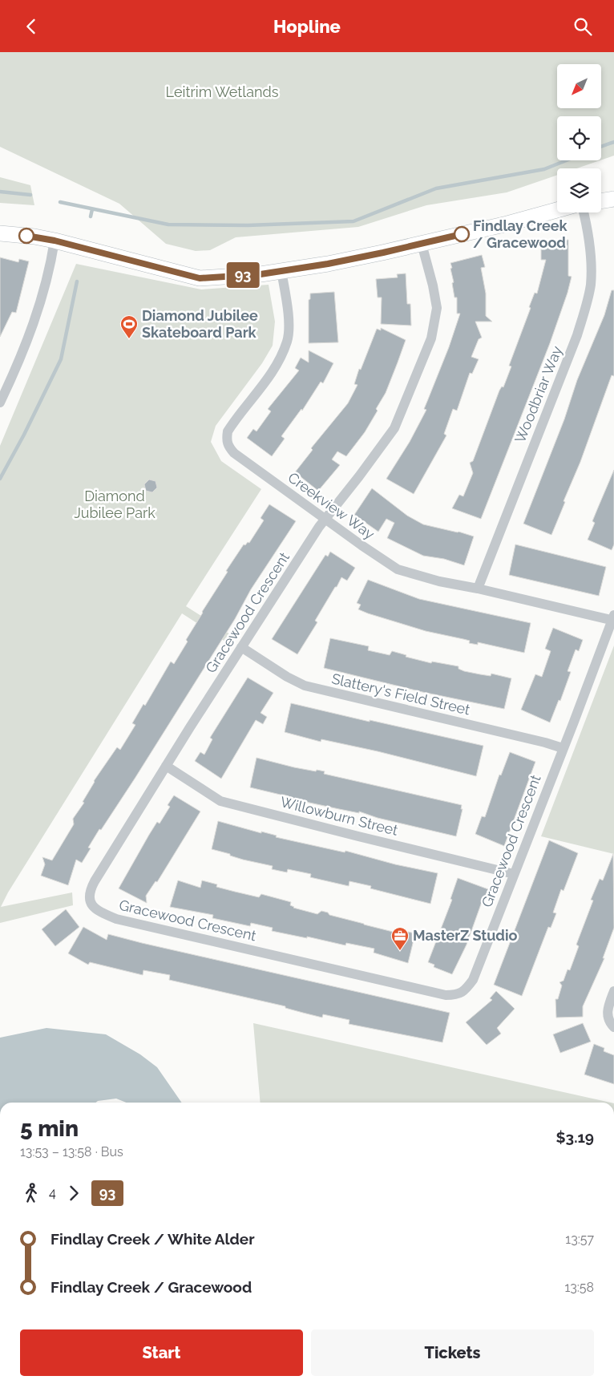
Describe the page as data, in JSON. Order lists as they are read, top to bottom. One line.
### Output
{"streets":{"street":["Woodbriar Way","Creekview Way","Gracewood Crescent","Slattery's Field Street","Willowburn Street"]},"crossings":[["Woodbriar Way","Creekview Way"],["Creekview Way","Gracewood Crescent"],["Gracewood Crescent","Slattery's Field Street"],["Gracewood Crescent","Willowburn Street"]],"parks":["Leitrim Wetlands","Diamond Jubilee Park"],"places":{"other":["Findlay Creek / Gracewood"],"sports":["Diamond Jubilee Skateboard Park"],"office":["MasterZ Studio"]},"lines":["bus line 93"],"north":"bottom left","page":{"header":"Hopline","on_map":"93","heading":["5 min","13:53 – 13:58 · Bus","$3.19"],"legs":["4","93"],"list":[{"name":"Findlay Creek / White Alder","value":"13:57"},{"name":"Findlay Creek / Gracewood","value":"13:58"}],"buttons":["Start","Tickets"]}}
